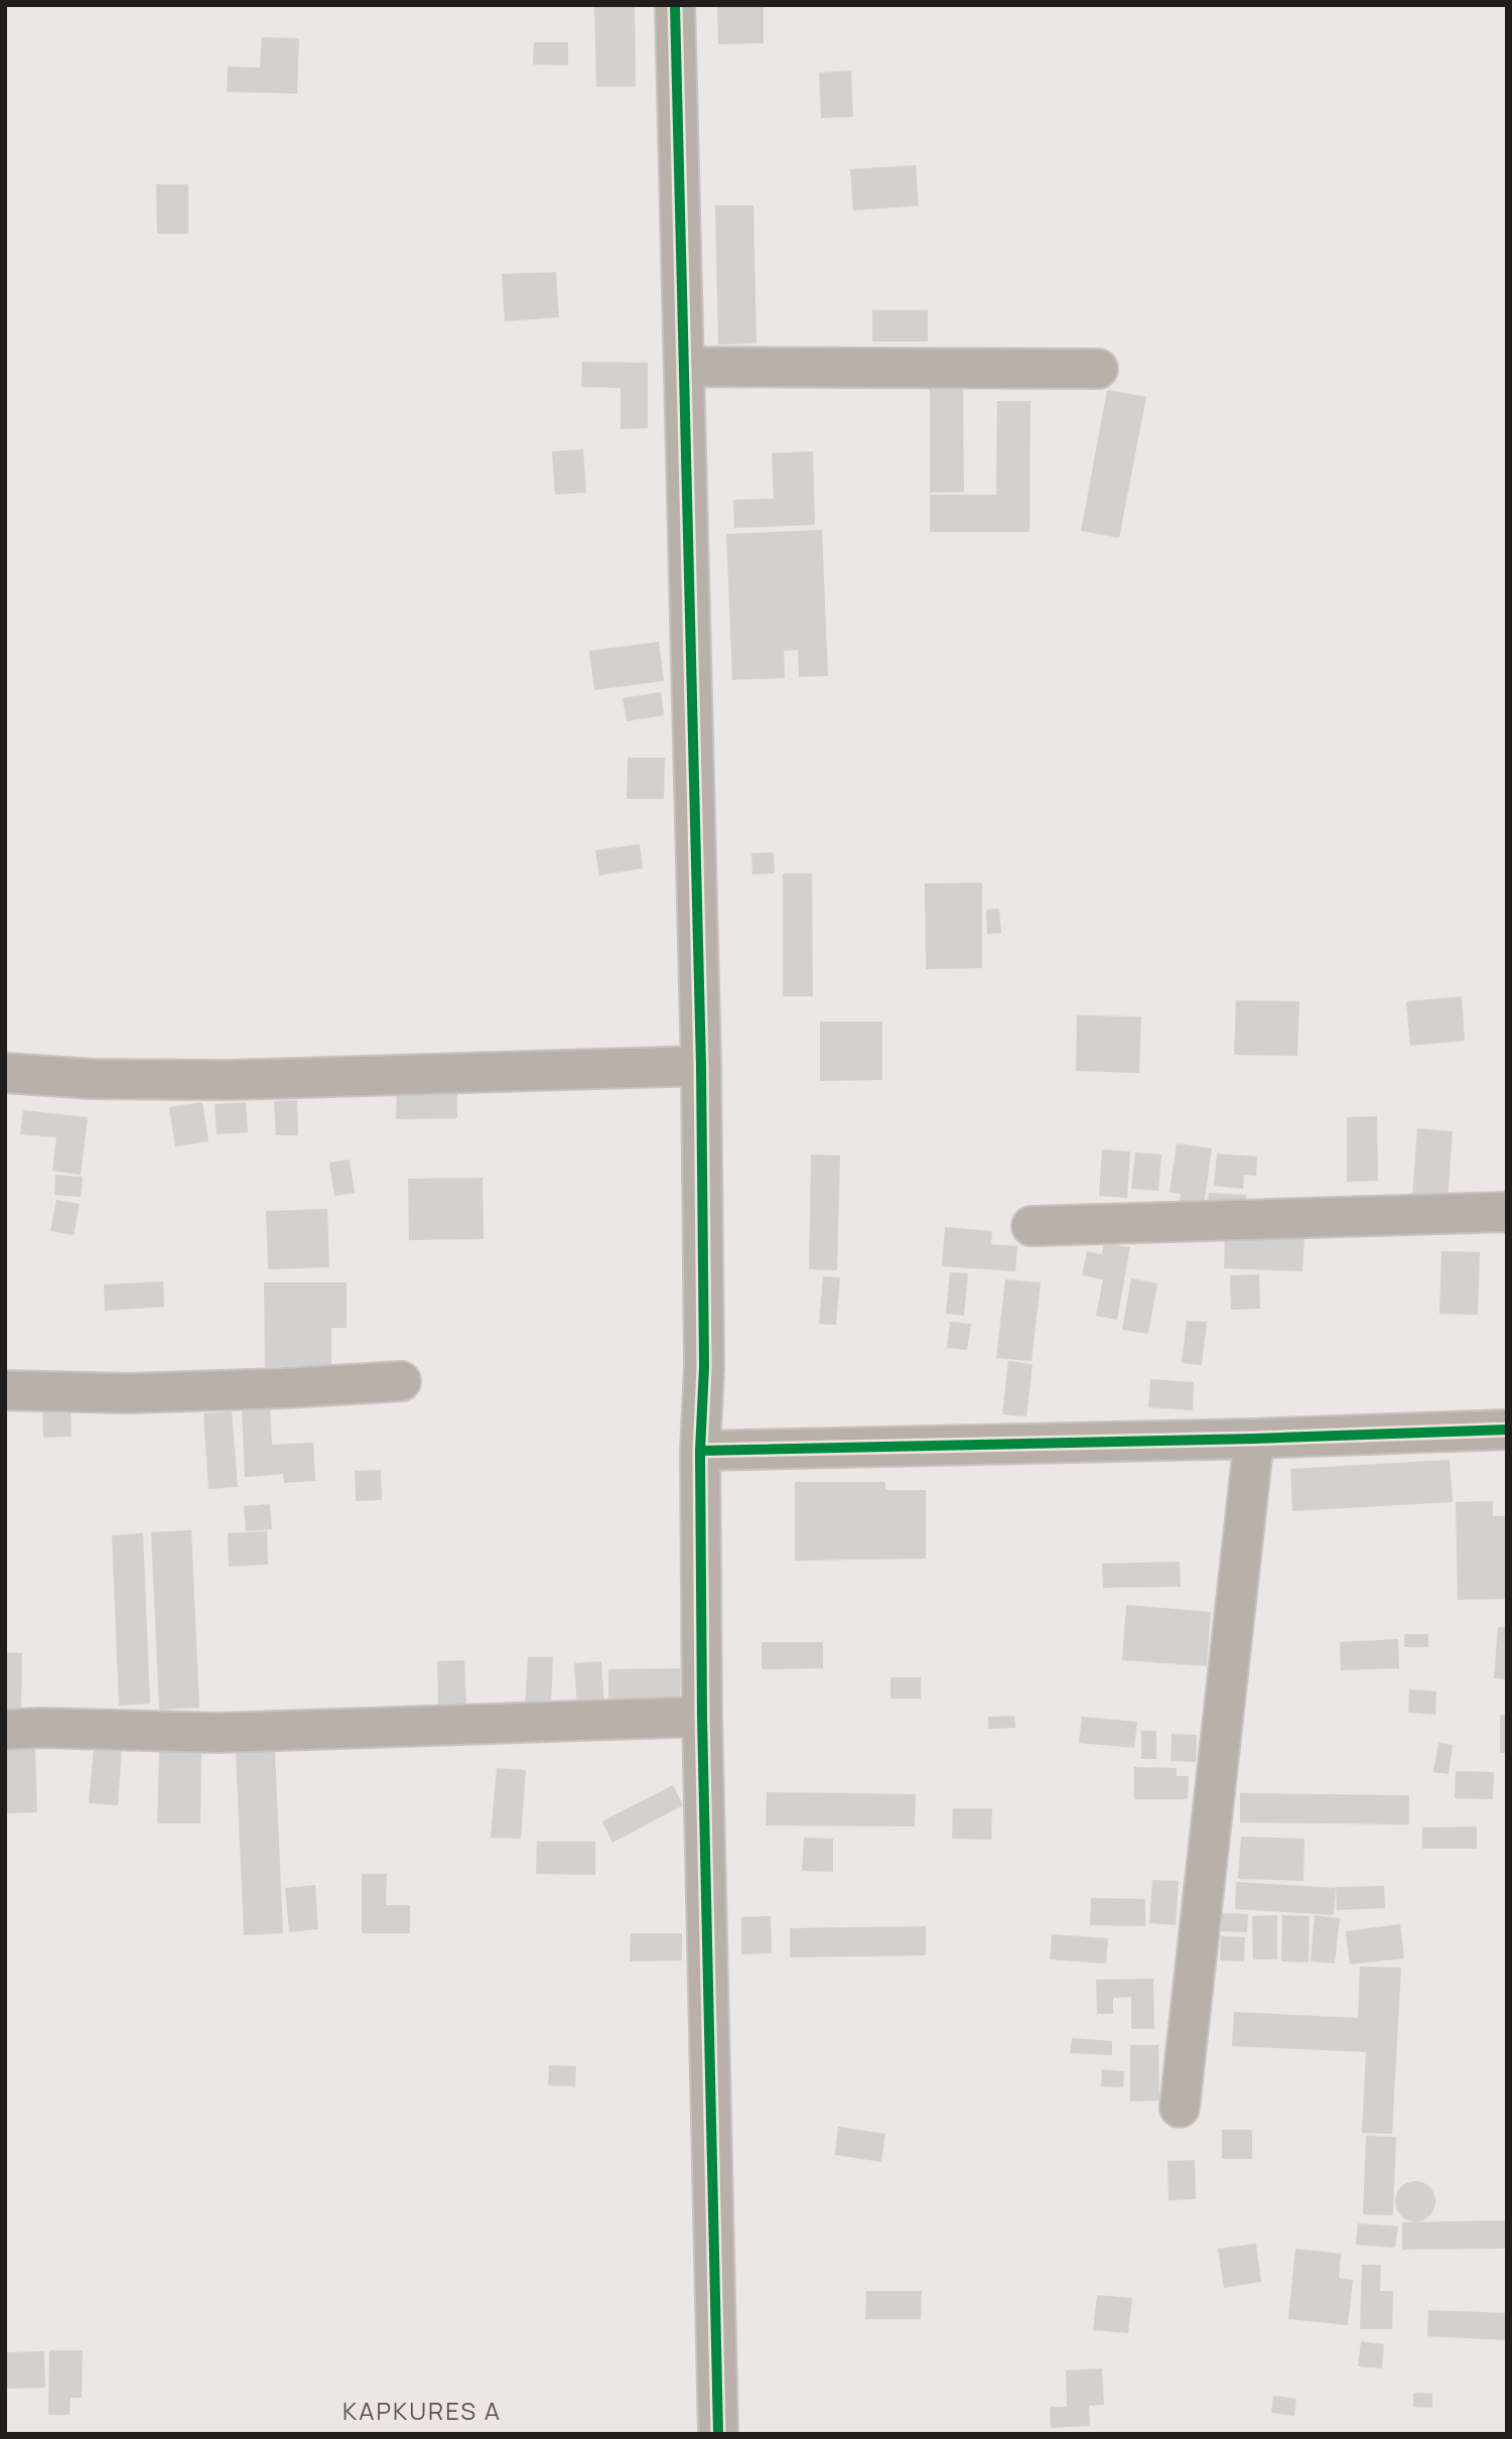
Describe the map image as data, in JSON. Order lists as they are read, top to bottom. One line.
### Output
{"districts":["KAPKURES A"]}
